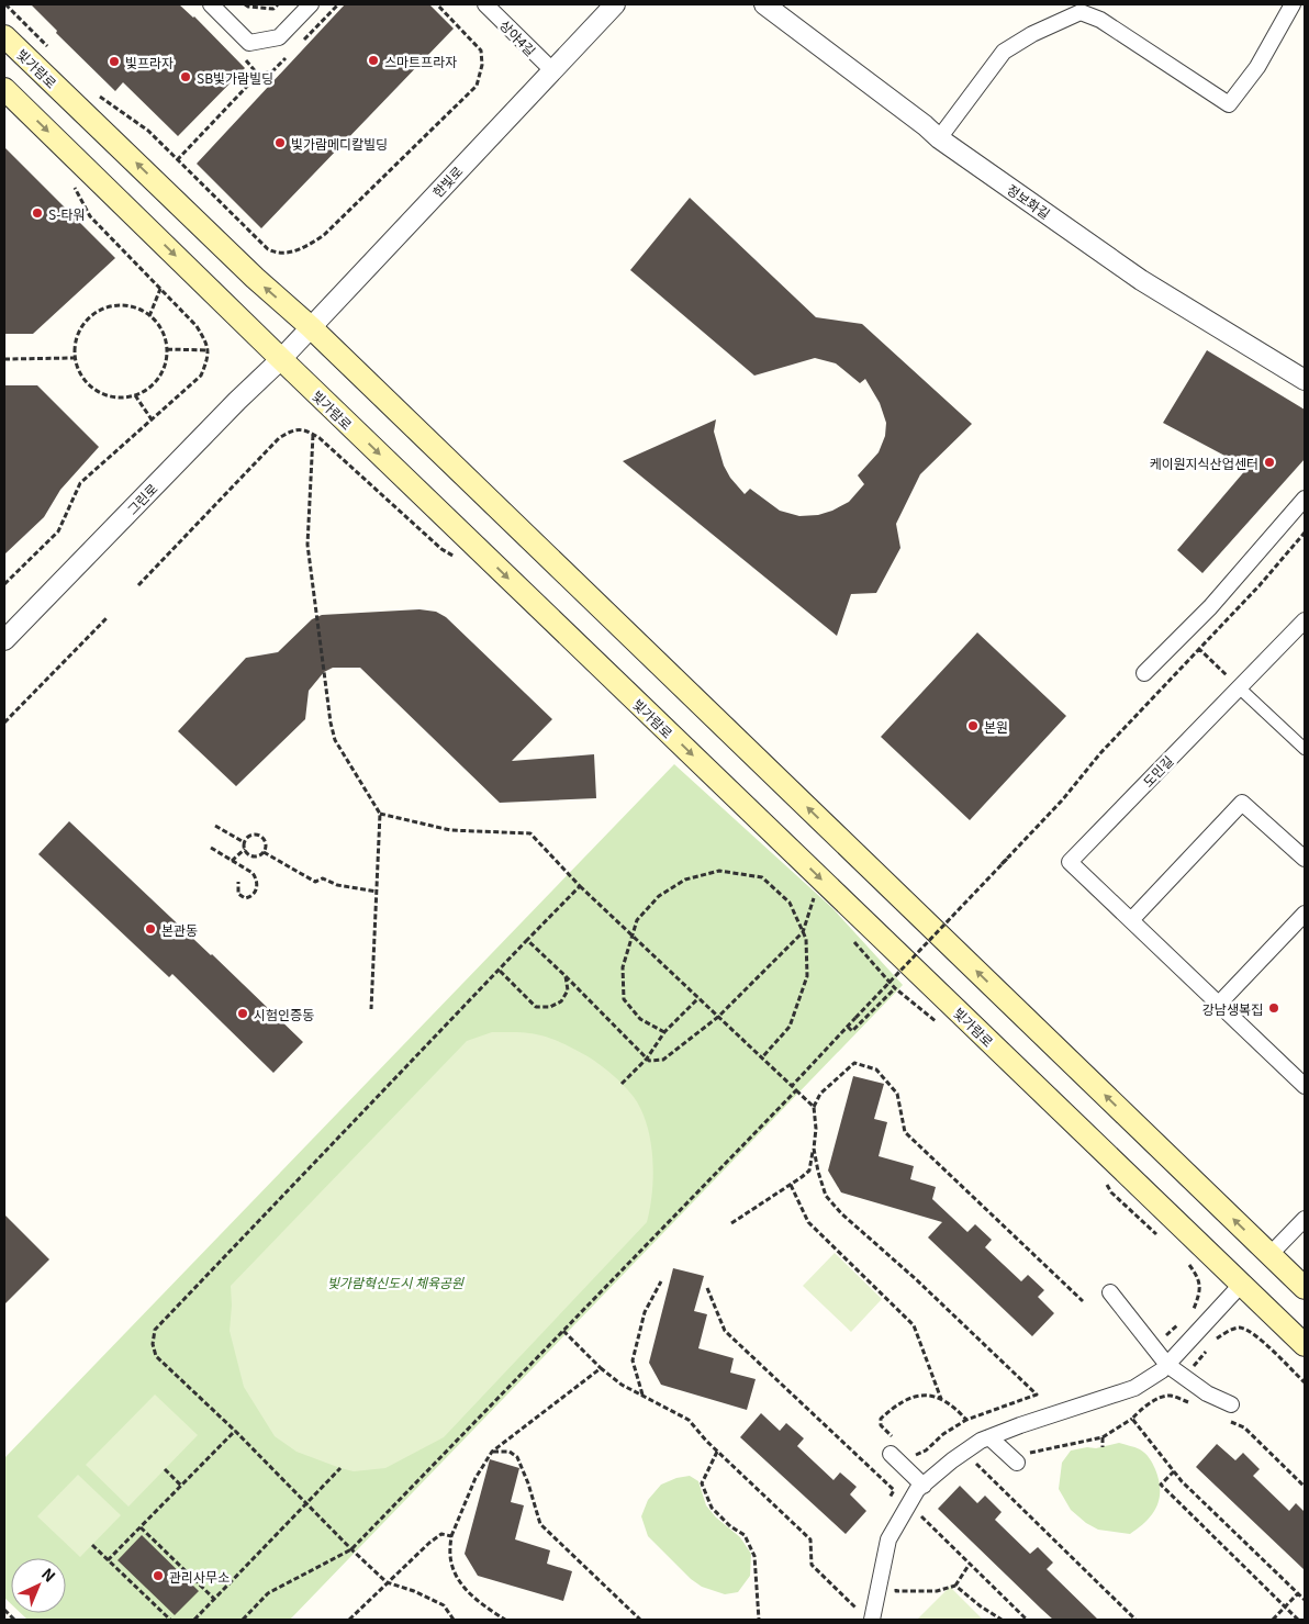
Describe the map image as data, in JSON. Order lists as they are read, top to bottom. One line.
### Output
{"streets":{"main road":["빛가람로"],"street":["상야4길","한빛로","정보화길","그린로","도민길"]},"crossings":[["상야4길","한빛로"],["빛가람로","한빛로"],["빛가람로","그린로"],["한빛로","그린로"]],"parks":["빛가람혁신도시 체육공원"],"places":["스마트프라자","빛프라자","SB빛가람빌딩","빛가람메디칼빌딩","S-타워","케이원지식산업센터","본원","본관동","강남생복집","시험인증동","관리사무소"],"north":"top right"}
